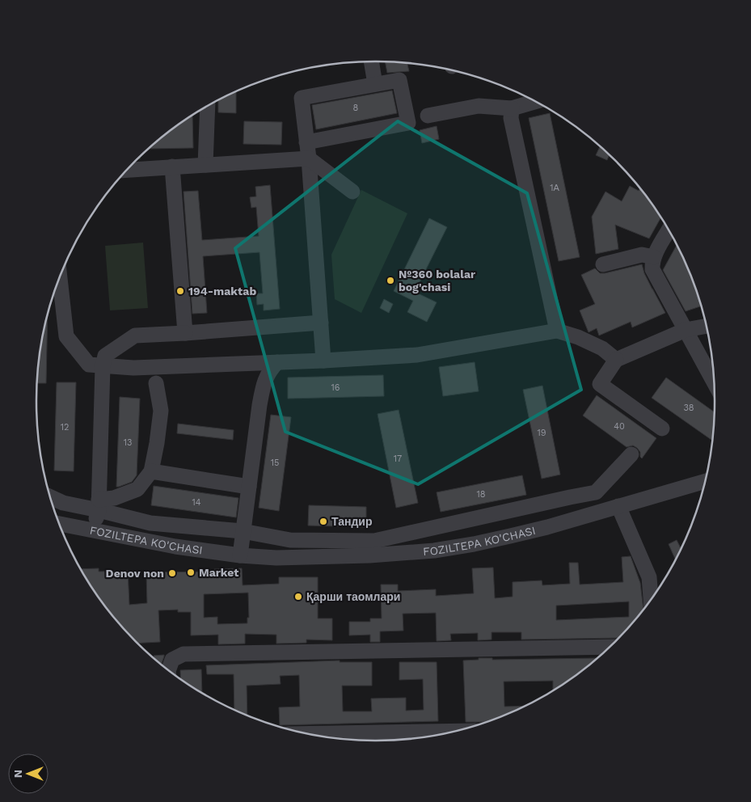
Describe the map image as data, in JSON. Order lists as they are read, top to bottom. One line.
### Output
{"streets":{"street":["FOZILTEPA KO'CHASI"]},"places":["№360 bolalar bog'chasi","194-maktab","Тандир","Market","Denov non","Қарши таомлари"],"house_numbers":["8","1А","16","38","40","12","19","13","17","15","18","14"],"north":"left"}
